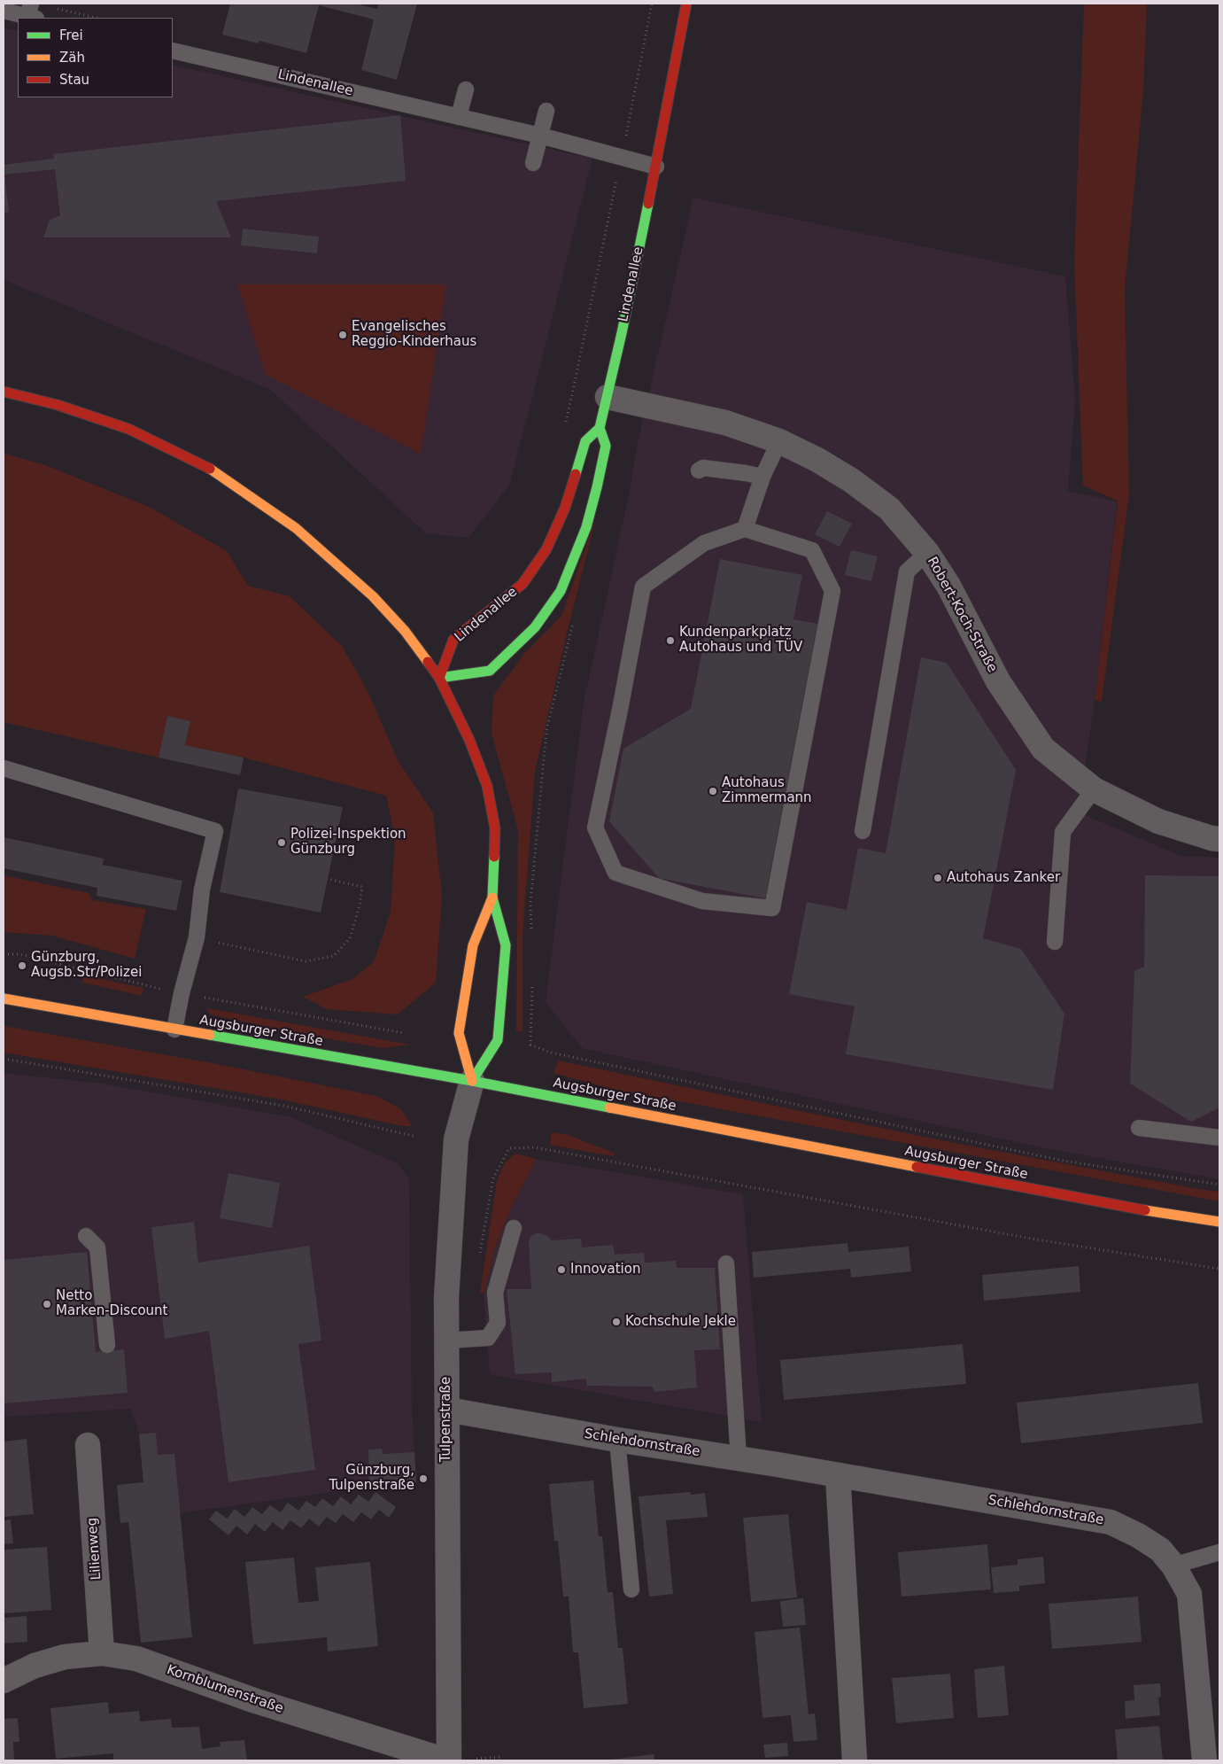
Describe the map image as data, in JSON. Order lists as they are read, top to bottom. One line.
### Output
{"streets":{"main road":["Lindenallee","Augsburger Straße"],"street":["Robert-Koch-Straße","Tulpenstraße","Schlehdornstraße","Lilienweg","Kornblumenstraße"]},"crossings":[["Lindenallee","Robert-Koch-Straße"],["Augsburger Straße","Tulpenstraße"],["Tulpenstraße","Schlehdornstraße"],["Tulpenstraße","Kornblumenstraße"],["Lilienweg","Kornblumenstraße"]],"places":["Evangelisches Reggio-Kinderhaus","Kundenparkplatz Autohaus und TÜV","Autohaus Zimmermann","Polizei-Inspektion Günzburg","Autohaus Zanker","Günzburg, Augsb.Str/Polizei","Innovation","Netto Marken-Discount","Kochschule Jekle","Günzburg, Tulpenstraße"],"legend":["Frei","Zäh","Stau"]}
